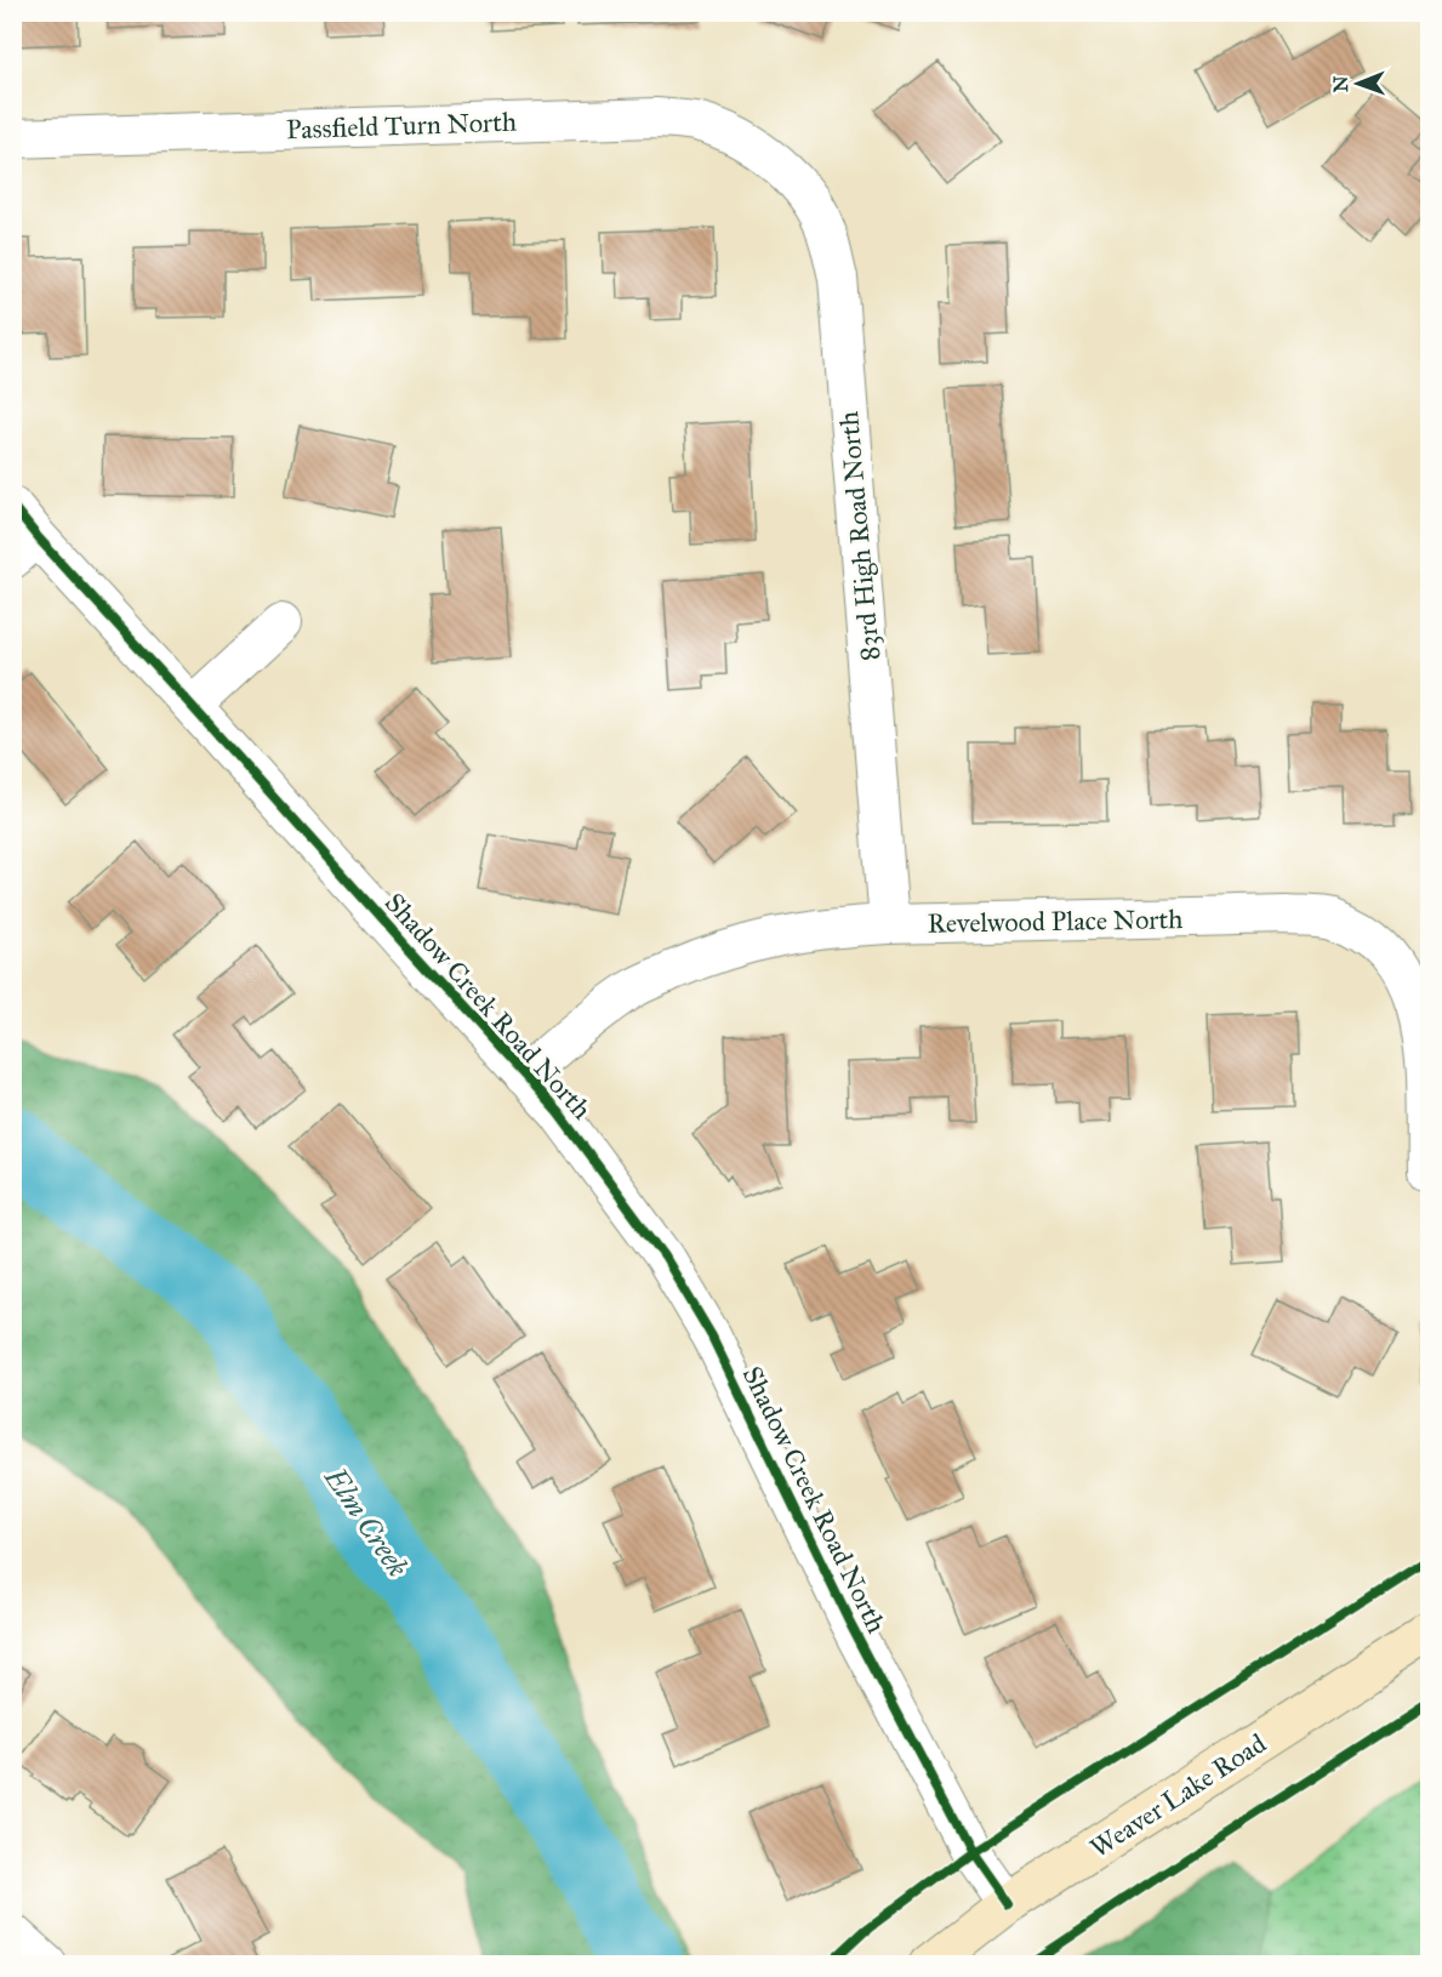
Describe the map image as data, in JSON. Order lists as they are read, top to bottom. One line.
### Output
{"streets":{"main road":["Weaver Lake Road"],"street":["Passfield Turn North","83rd High Road North","Revelwood Place North","Shadow Creek Road North"]},"crossings":[["Passfield Turn North","83rd High Road North"],["83rd High Road North","Revelwood Place North"],["Revelwood Place North","Shadow Creek Road North"],["Shadow Creek Road North","Weaver Lake Road"]],"water":["Elm Creek"],"north":"left"}
